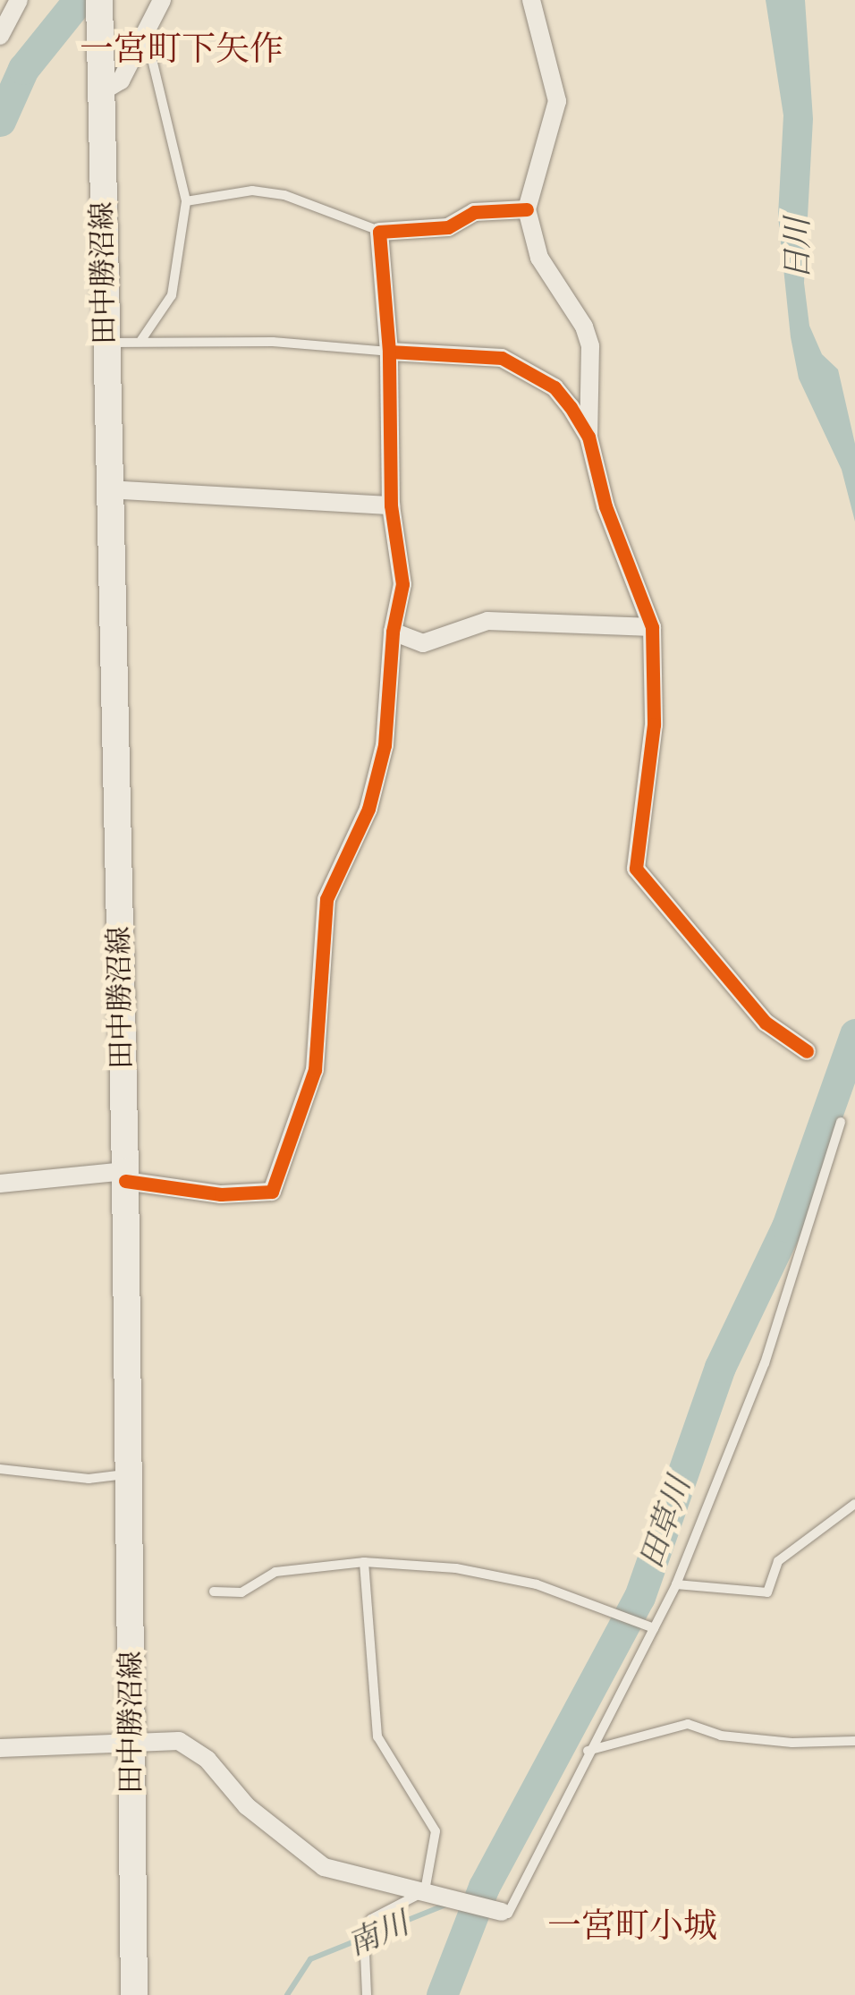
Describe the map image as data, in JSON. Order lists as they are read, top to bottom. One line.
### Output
{"streets":{"main road":["田中勝沼線"]},"districts":["一宮町下矢作","一宮町小城"],"water":["日川","田草川","南川"]}
